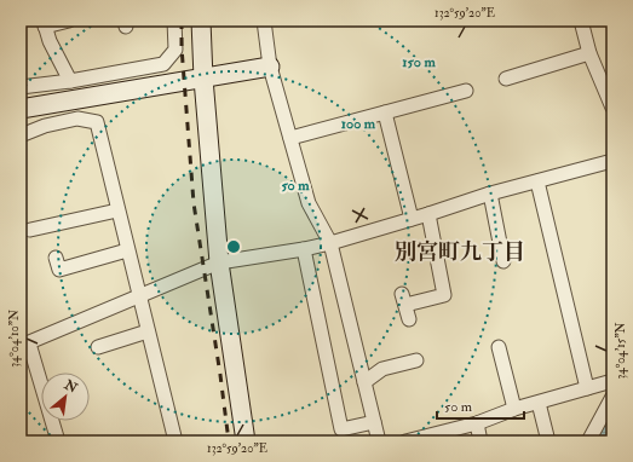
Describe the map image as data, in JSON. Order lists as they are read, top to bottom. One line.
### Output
{"districts":["別宮町九丁目"],"scale_bar":"50 m","north":"top right","coordinates":["132°59'20\"E","34°04'10\"N","34°04'15\"N"],"rings":["150 m","100 m","50 m"]}
